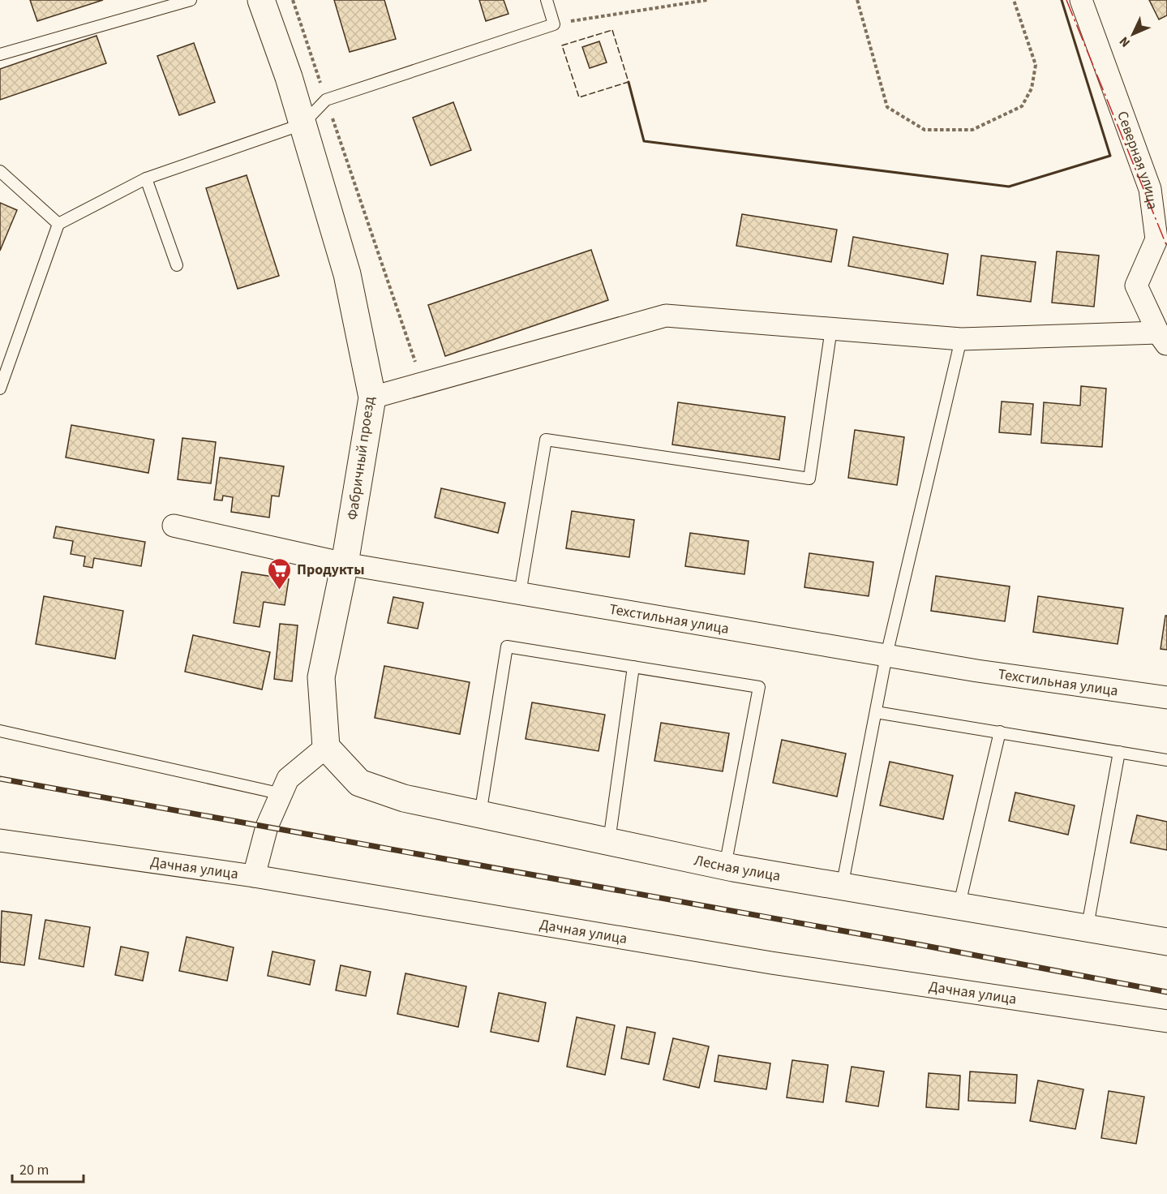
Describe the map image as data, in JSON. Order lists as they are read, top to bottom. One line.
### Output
{"streets":{"street":["Северная улица","Фабричный проезд","Техстильная улица","Дачная улица","Лесная улица"]},"crossings":[["Фабричный проезд","Техстильная улица"],["Фабричный проезд","Лесная улица"]],"places":{"supermarket":["Продукты"]},"scale_bar":"20 m","north":"bottom left"}
